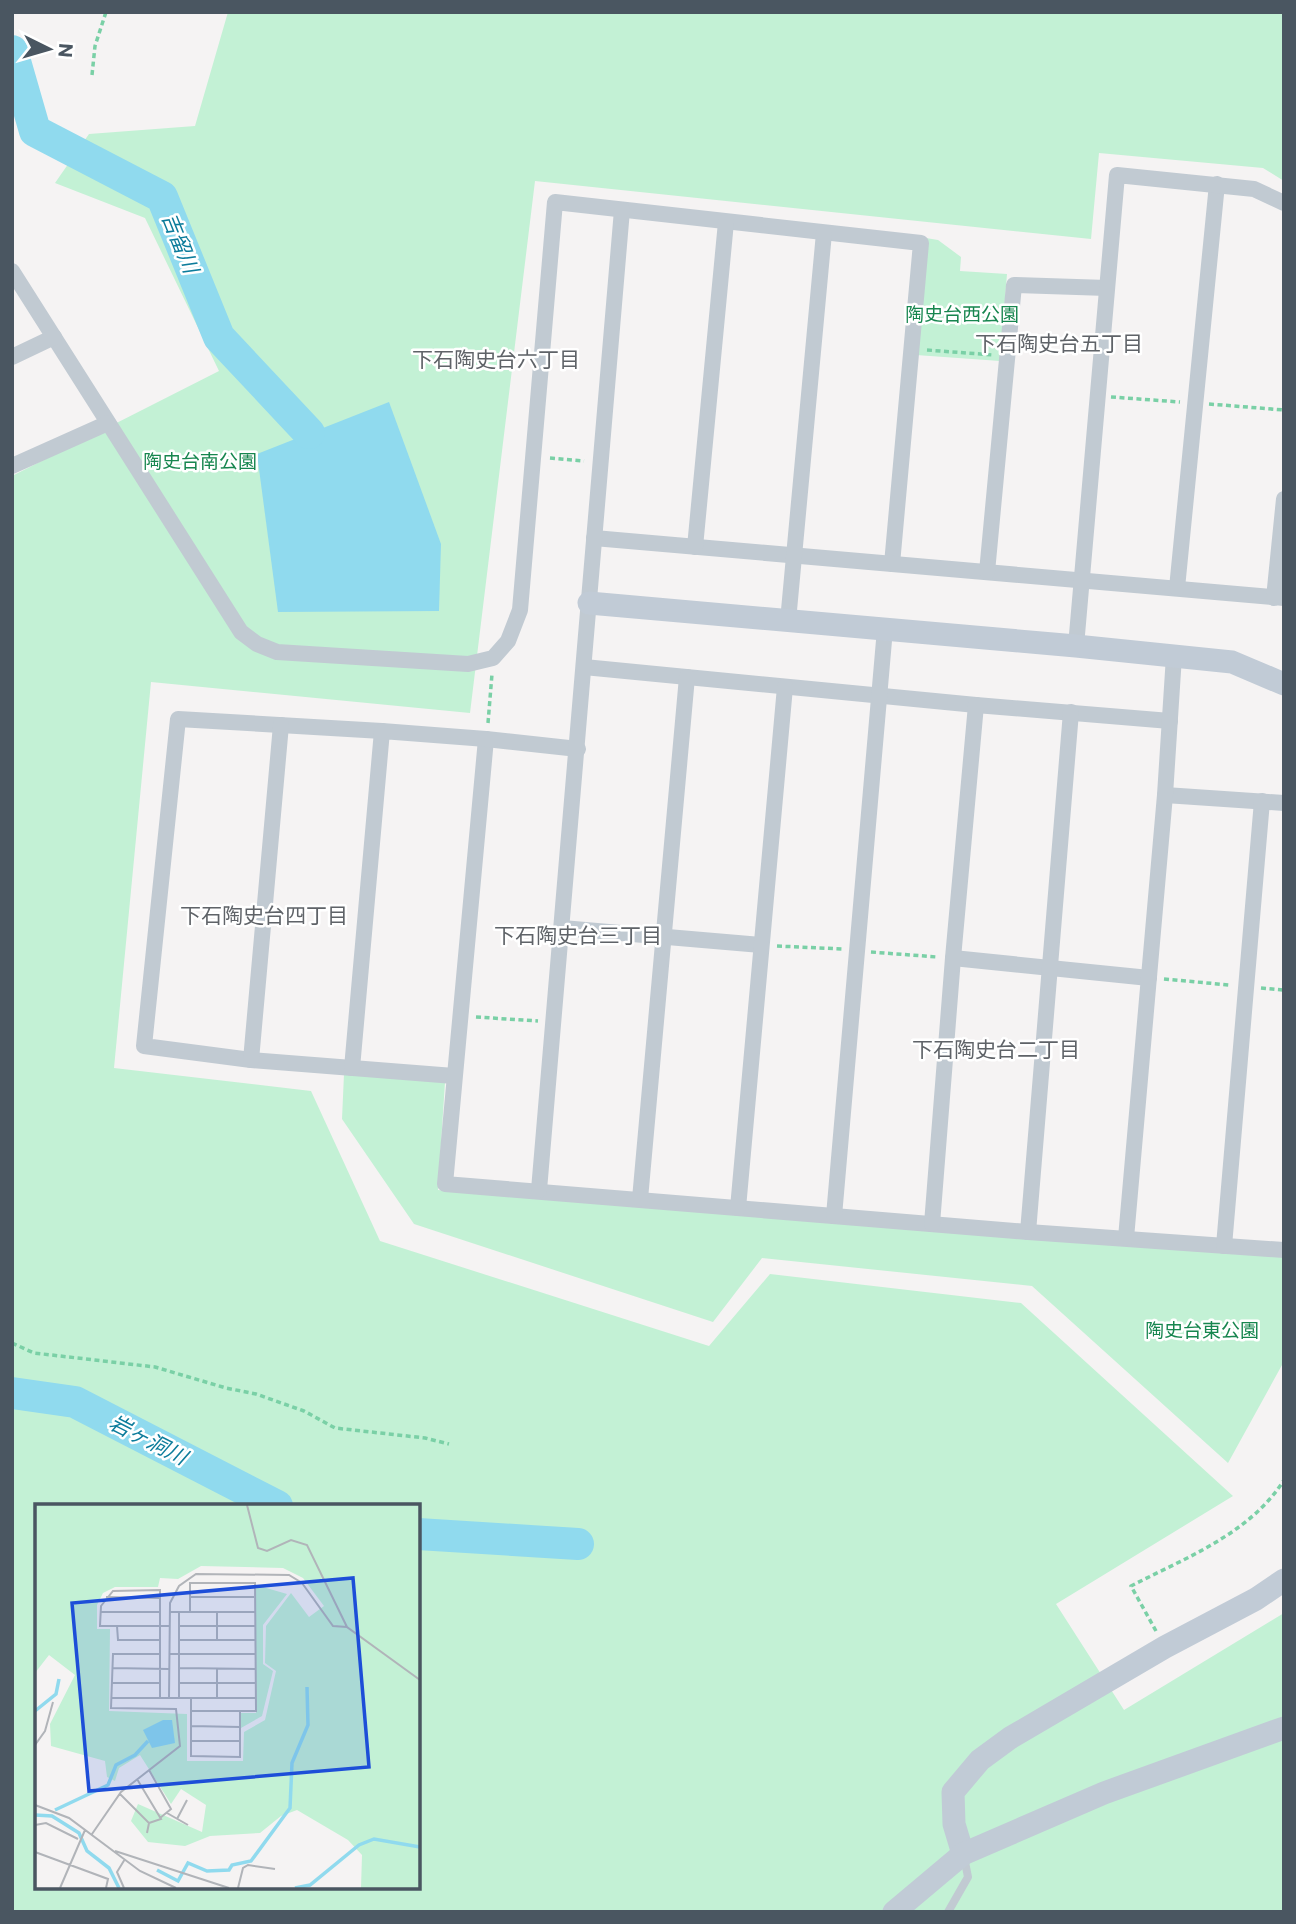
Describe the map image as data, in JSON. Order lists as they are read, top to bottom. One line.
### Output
{"districts":["下石陶史台五丁目","下石陶史台六丁目","下石陶史台四丁目","下石陶史台三丁目","下石陶史台二丁目"],"water":["吉留川","岩ヶ洞川"],"parks":["陶史台西公園","陶史台南公園","陶史台東公園"],"north":"right"}
